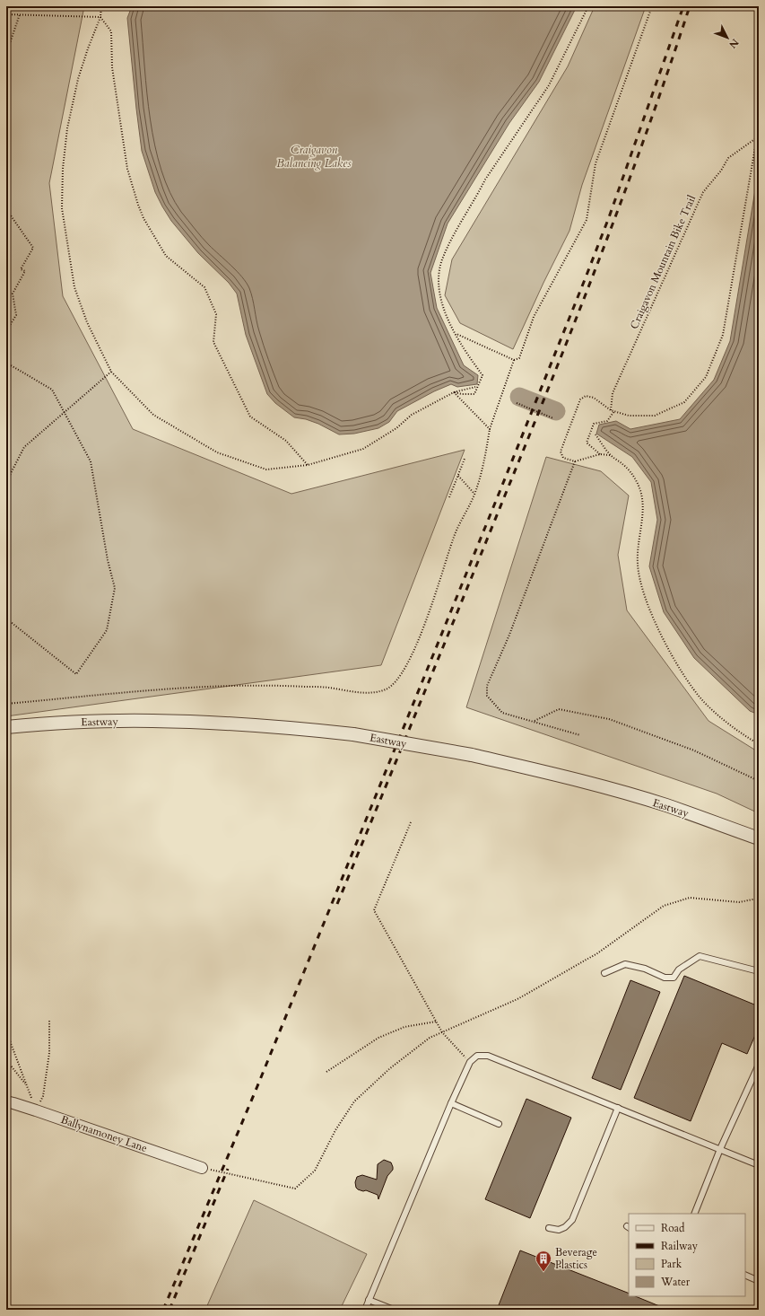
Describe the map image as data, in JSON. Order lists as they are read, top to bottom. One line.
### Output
{"streets":{"street":["Eastway","Ballynamoney Lane"],"path":["Craigavon Mountain Bike Trail"]},"water":["Craigavon Balancing Lakes"],"places":{"building":["Beverage Plastics"]},"legend":["Road","Railway","Park","Water"],"north":"bottom right"}
